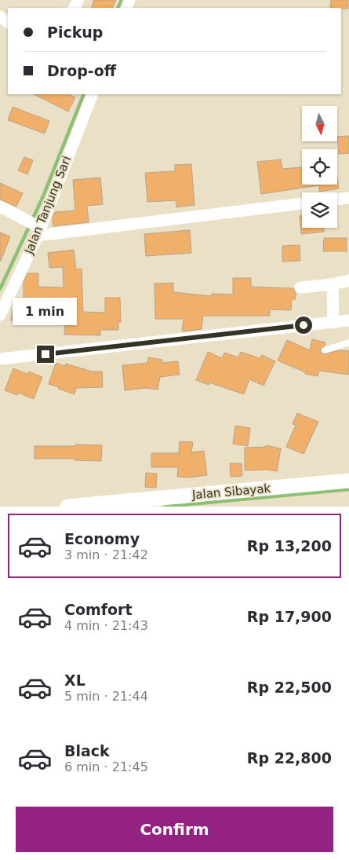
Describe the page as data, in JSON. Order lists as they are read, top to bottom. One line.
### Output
{"streets":{"street":["Jalan Tanjung Sari","Jalan Sibayak"]},"north":"bottom","page":{"banner":["Pickup","Drop-off"],"bubble":"1 min","list":[{"name":"Economy","note":"3 min · 21:42","value":"Rp 13,200"},{"name":"Comfort","note":"4 min · 21:43","value":"Rp 17,900"},{"name":"XL","note":"5 min · 21:44","value":"Rp 22,500"},{"name":"Black","note":"6 min · 21:45","value":"Rp 22,800"}],"buttons":"Confirm"}}
